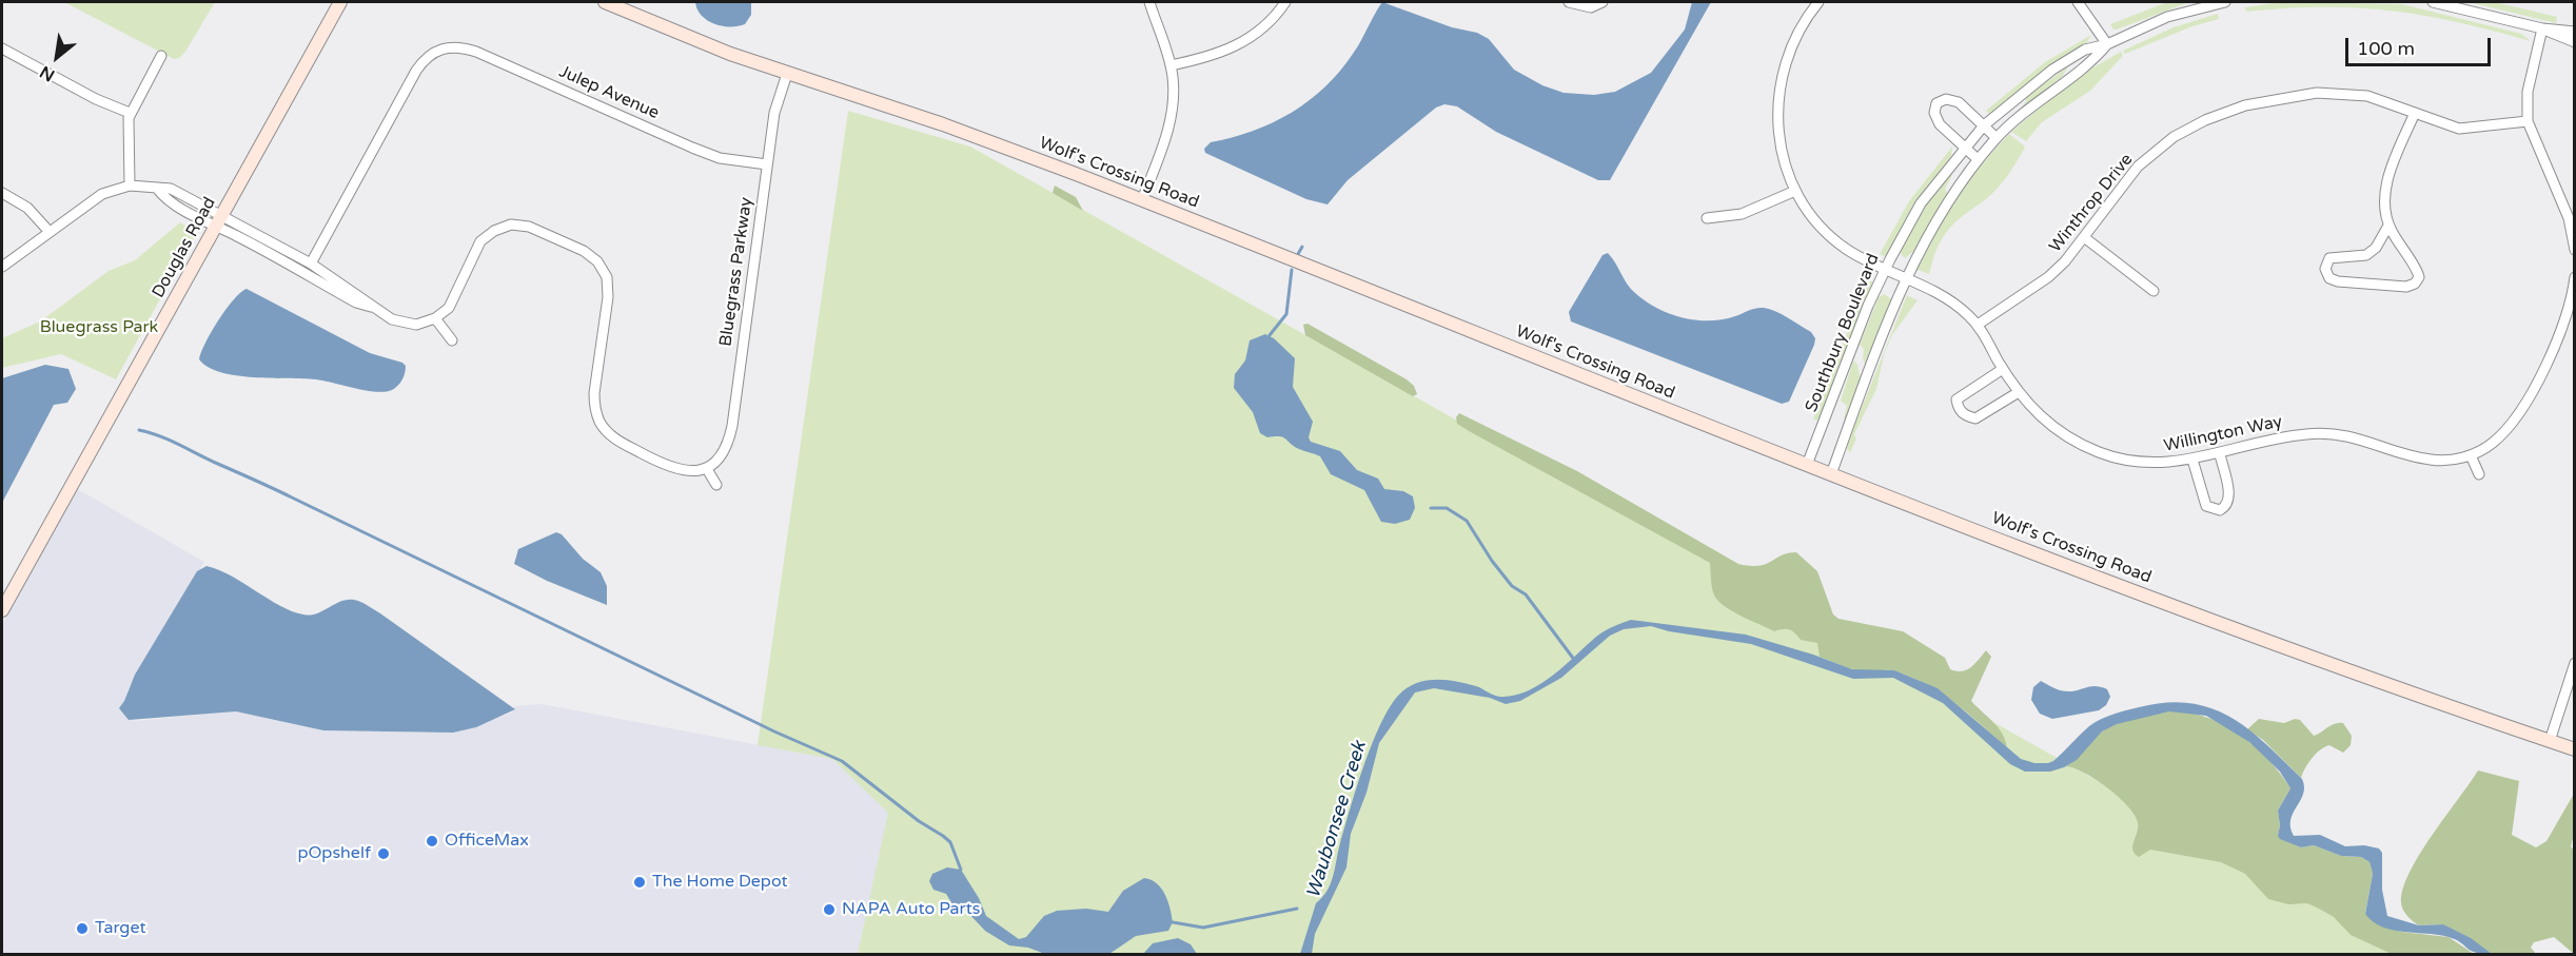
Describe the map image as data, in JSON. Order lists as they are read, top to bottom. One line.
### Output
{"streets":{"main road":["Wolf's Crossing Road","Douglas Road"],"street":["Julep Avenue","Winthrop Drive","Bluegrass Parkway","Southbury Boulevard","Willington Way"]},"crossings":[["Julep Avenue","Bluegrass Parkway"],["Wolf's Crossing Road","Bluegrass Parkway"],["Wolf's Crossing Road","Southbury Boulevard"],["Winthrop Drive","Willington Way"],["Southbury Boulevard","Willington Way"]],"water":["Waubonsee Creek"],"parks":["Bluegrass Park"],"places":["OfficeMax","pOpshelf","The Home Depot","NAPA Auto Parts","Target"],"scale_bar":"100 m","north":"bottom left"}
